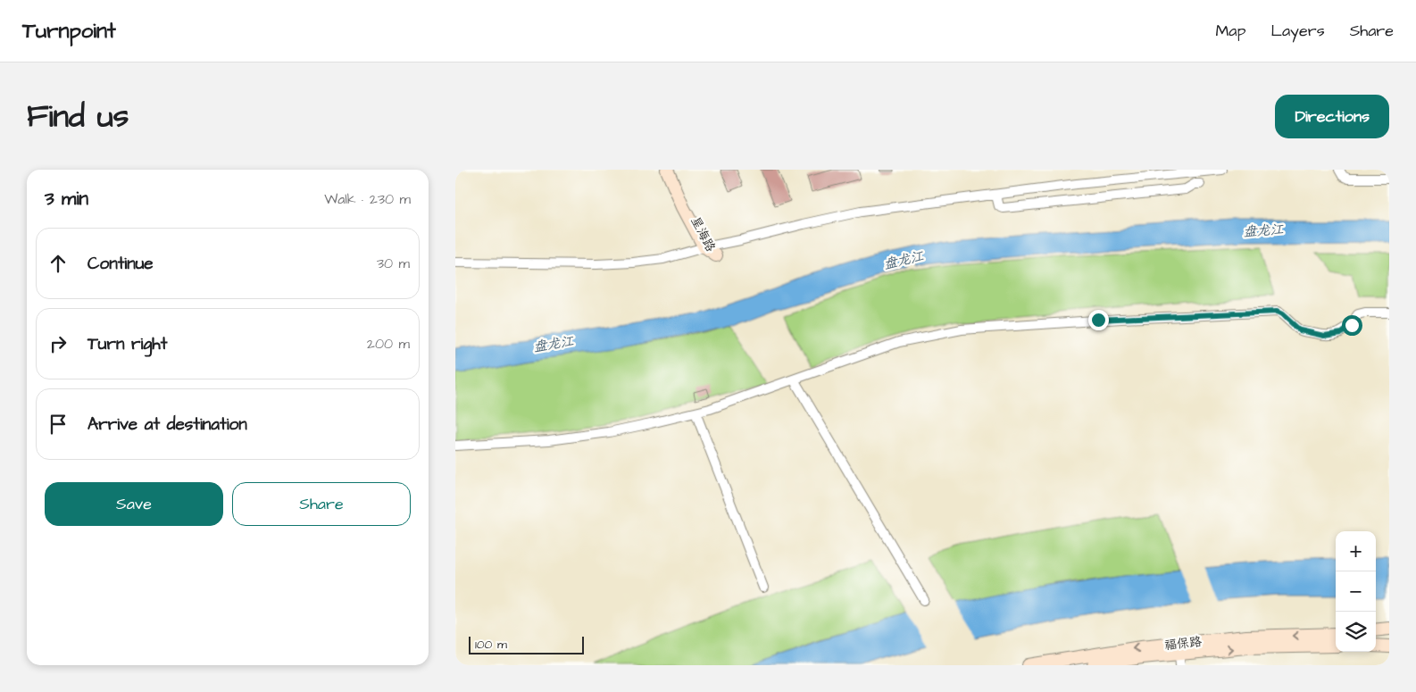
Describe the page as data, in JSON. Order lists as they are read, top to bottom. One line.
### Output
{"streets":{"main road":["星海路","福保路"]},"water":["盘龙江"],"scale_bar":"100 m","page":{"header":"Turnpoint","nav":["Map","Layers","Share"],"title":"Find us","buttons":["Directions",["Save","Share"]],"heading":["3 min","Walk · 230 m"],"list":[["Continue","30 m"],["Turn right","200 m"],"Arrive at destination"],"map_buttons":["+","−"],"scale":"100 m"}}
